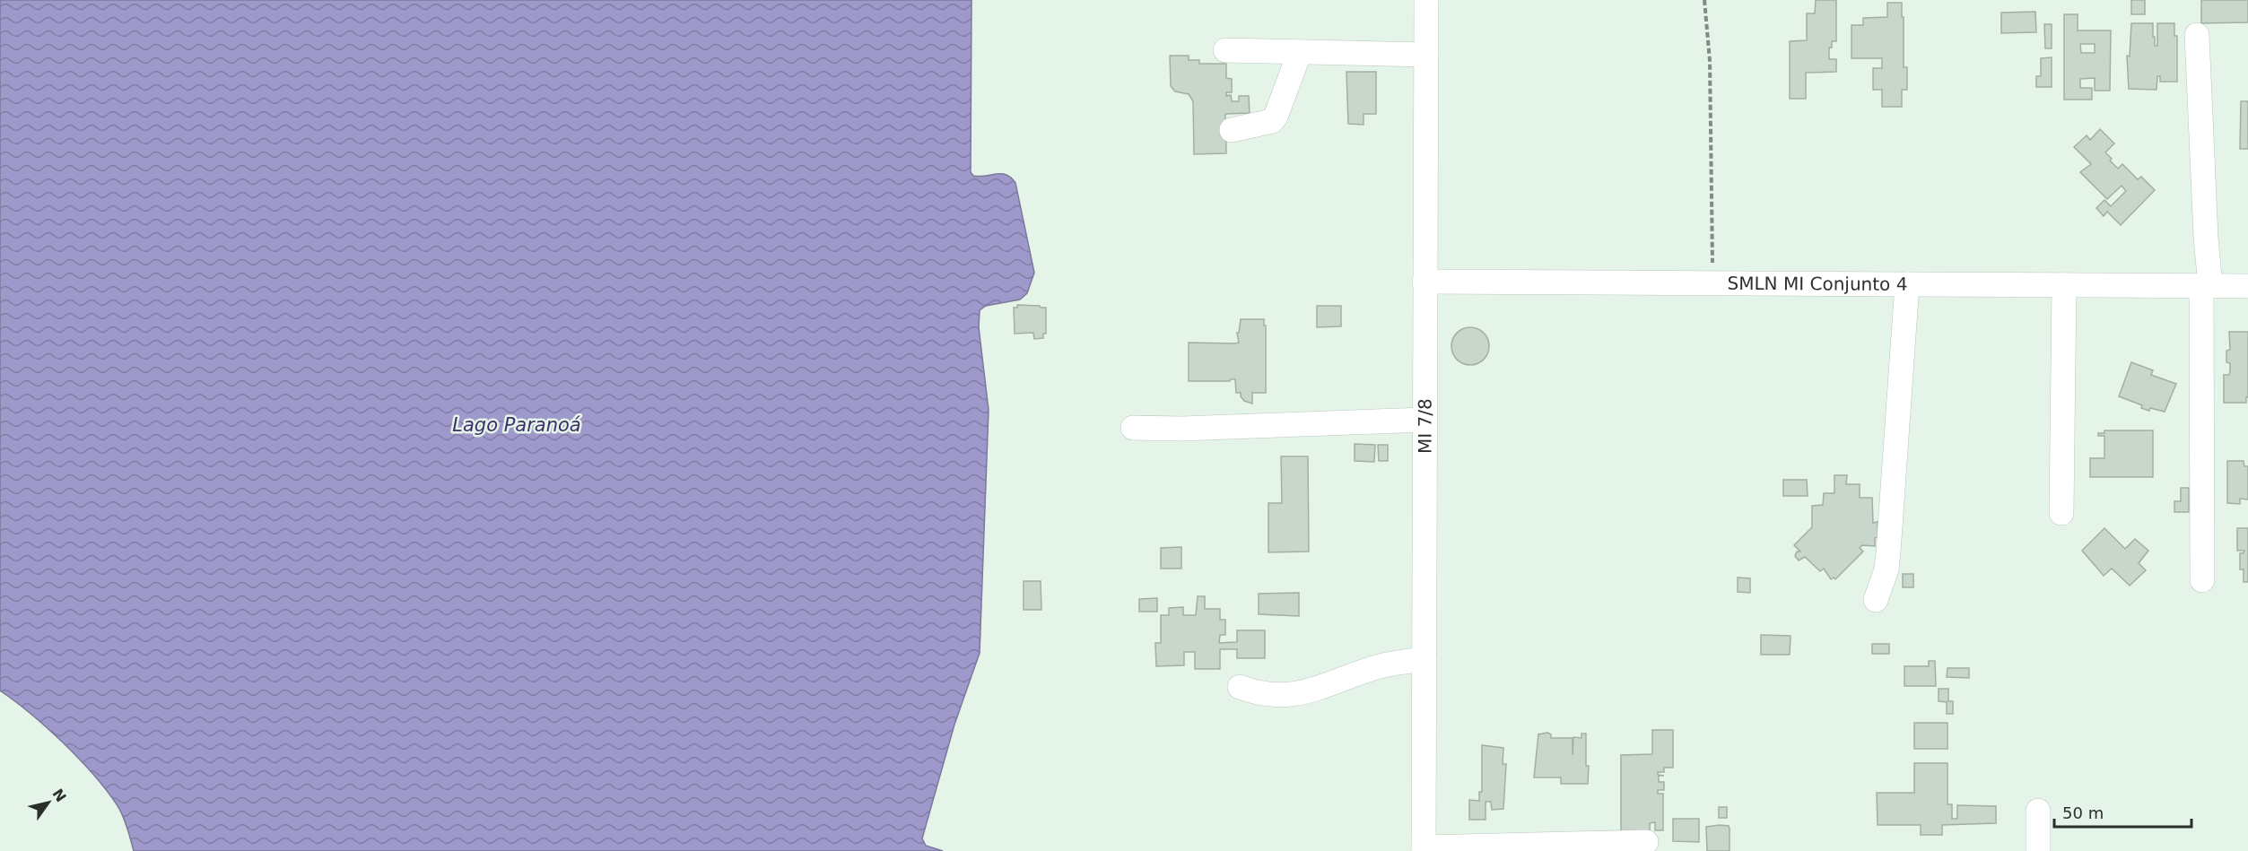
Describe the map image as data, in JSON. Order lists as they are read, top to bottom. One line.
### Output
{"streets":{"street":["SMLN MI Conjunto 4","MI 7/8"]},"crossings":[["SMLN MI Conjunto 4","MI 7/8"]],"water":["Lago Paranoá"],"scale_bar":"50 m","north":"top right"}
